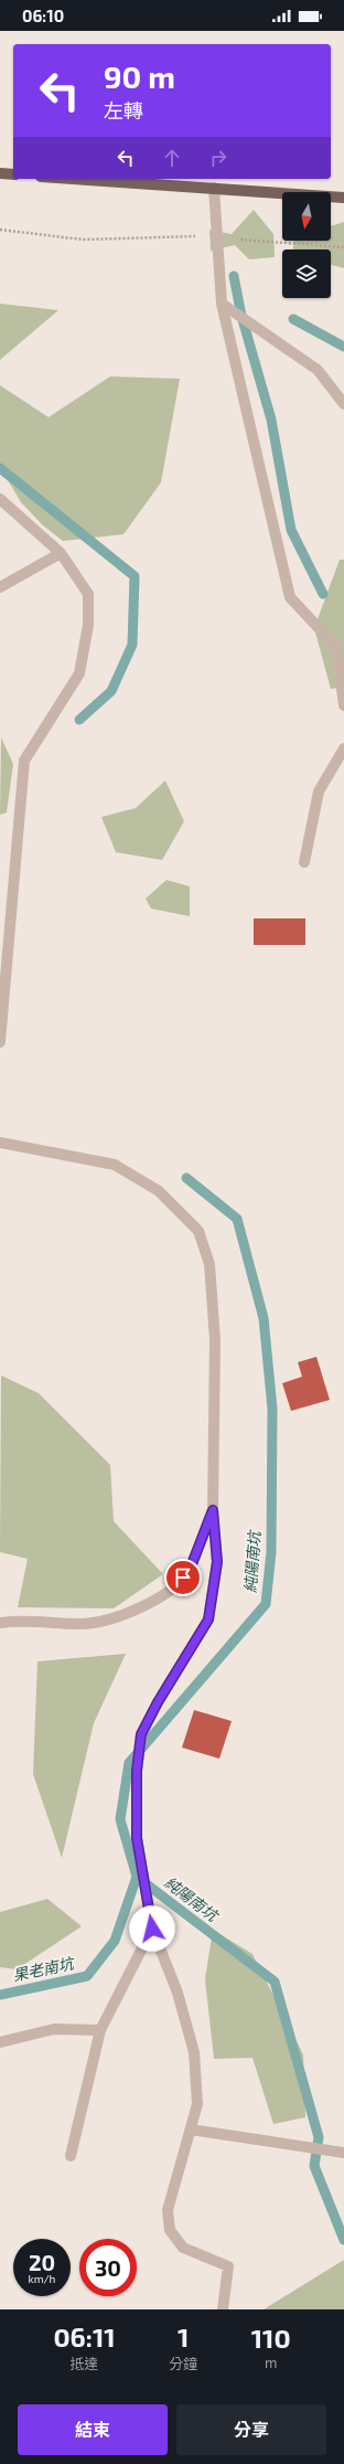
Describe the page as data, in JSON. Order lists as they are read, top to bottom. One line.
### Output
{"water":["純陽南坑","果老南坑"],"north":"bottom","page":{"status":"06:10","turn":["90 m","左轉"],"speed":"20 km/h","limit":"30","eta":["06:11","抵達","1","分鐘","110","m"],"buttons":["結束","分享"]}}
